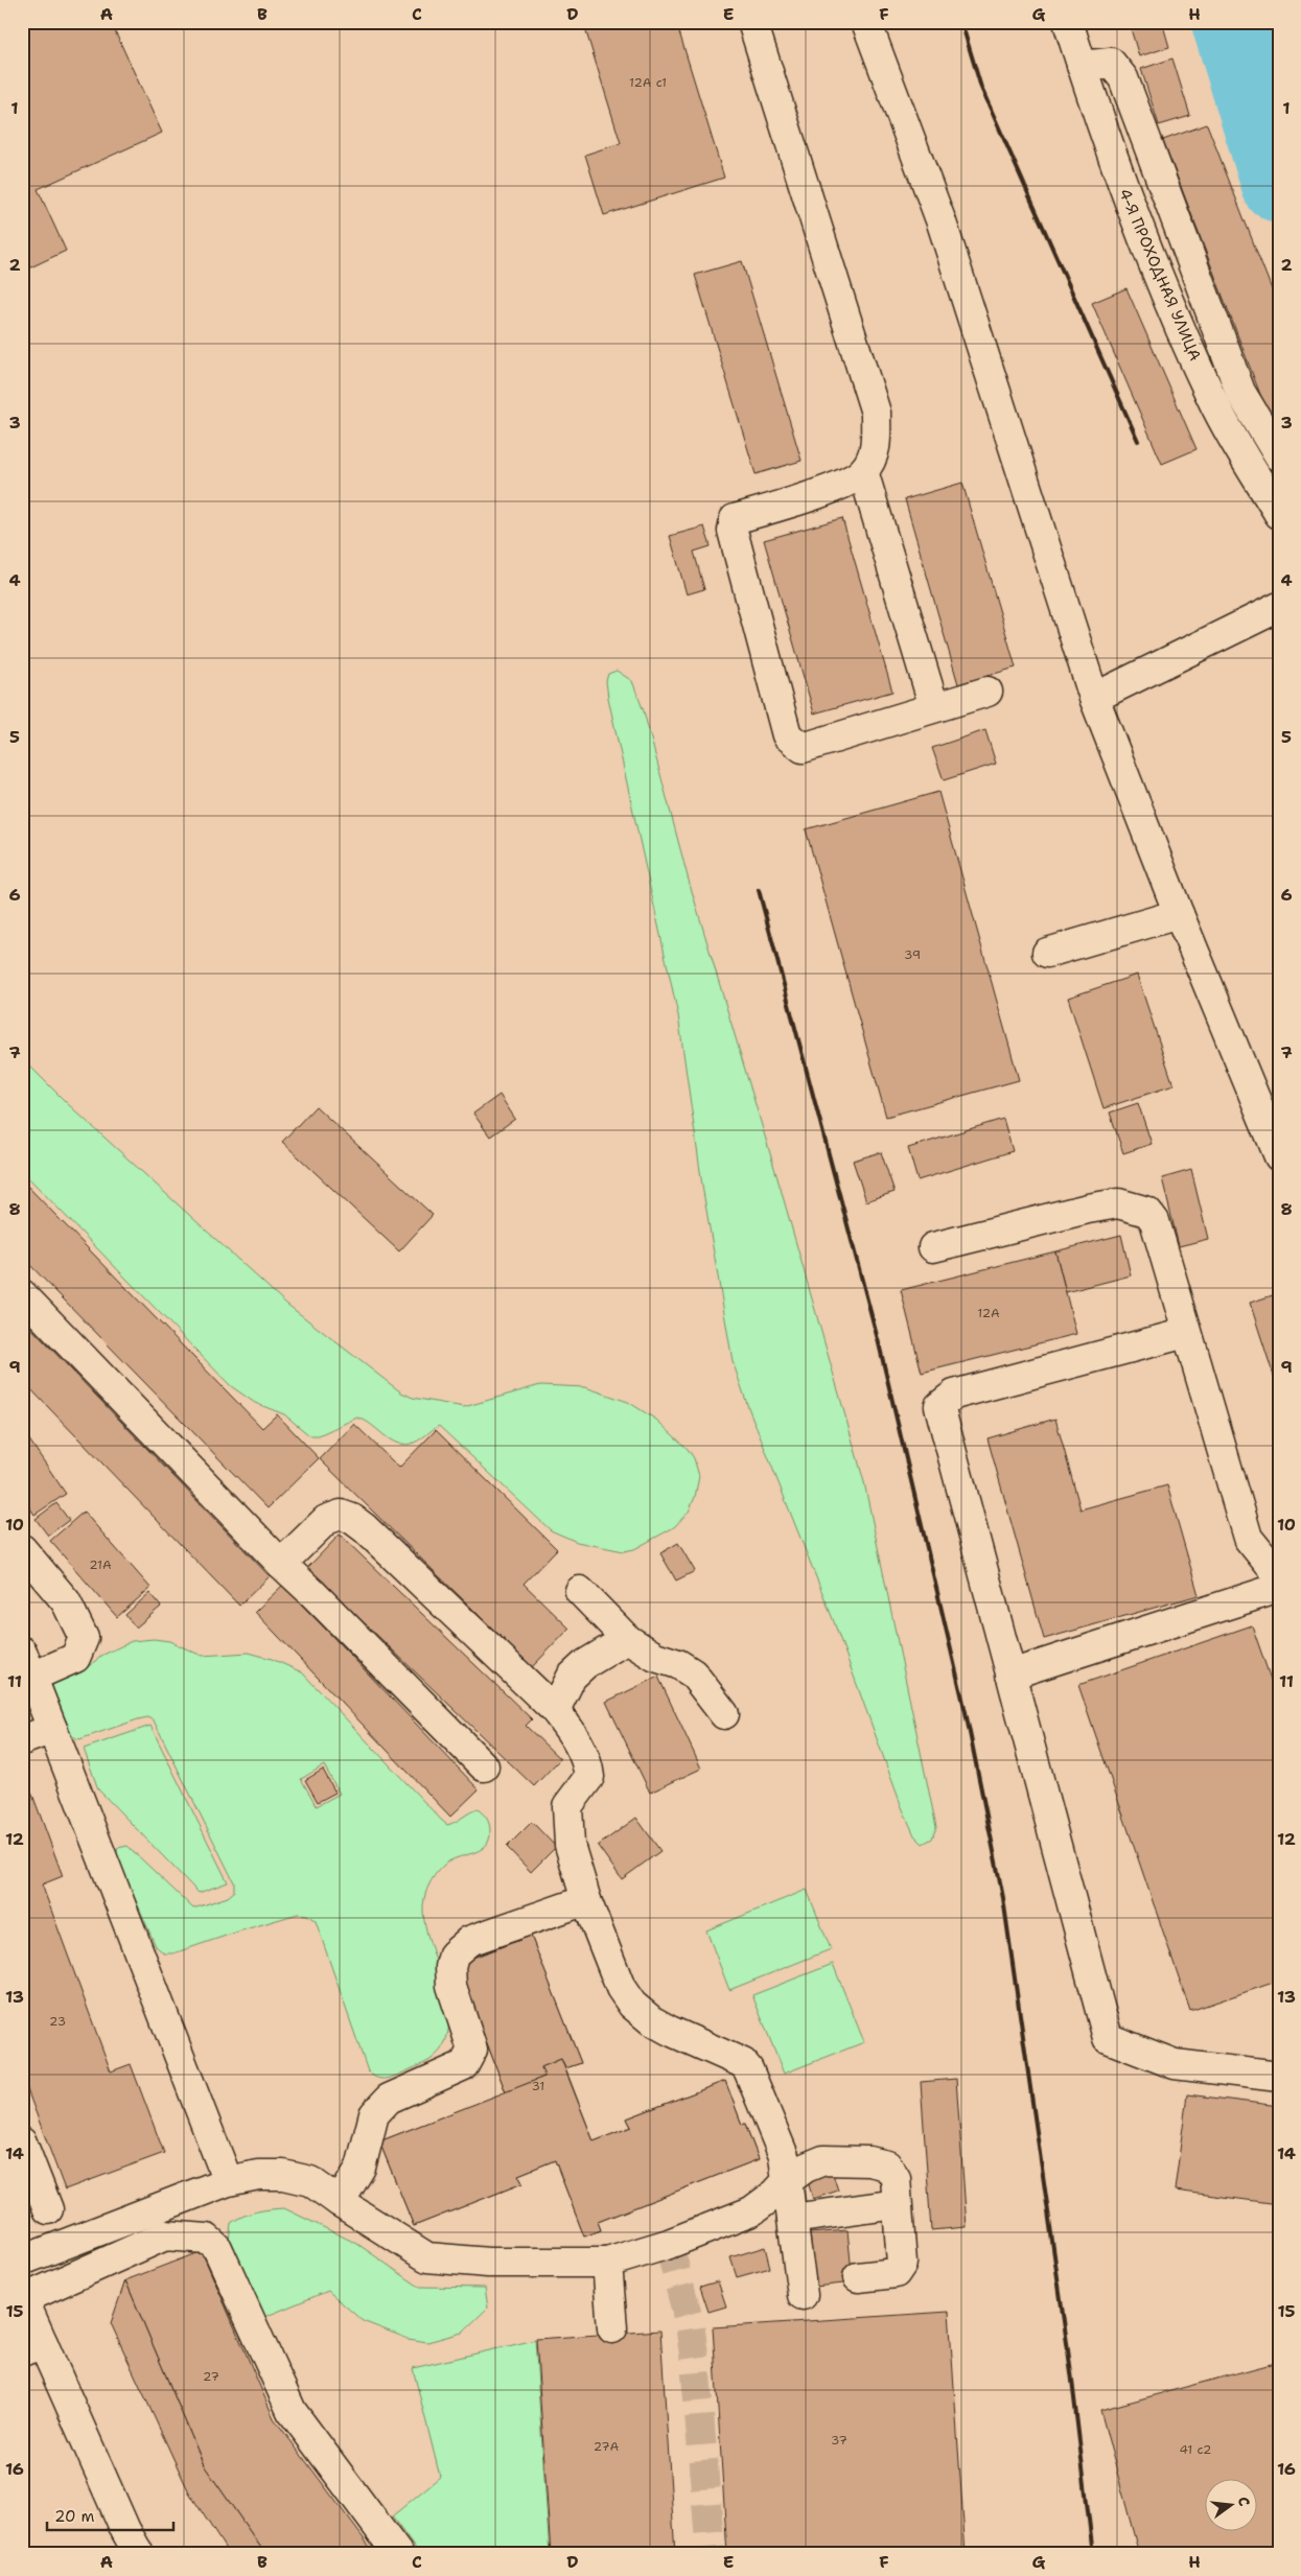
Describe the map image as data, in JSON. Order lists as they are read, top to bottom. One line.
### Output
{"streets":{"street":["4-Я ПРОХОДНАЯ УЛИЦА"]},"house_numbers":["12А с1","39","12А","21А","23","31","27","37","27А","41 с2"],"scale_bar":"20 m","north":"right","grid":{"columns":["A","B","C","D","E","F","G","H"],"rows":["1","2","3","4","5","6","7","8","9","10","11","12","13","14","15","16"]}}
